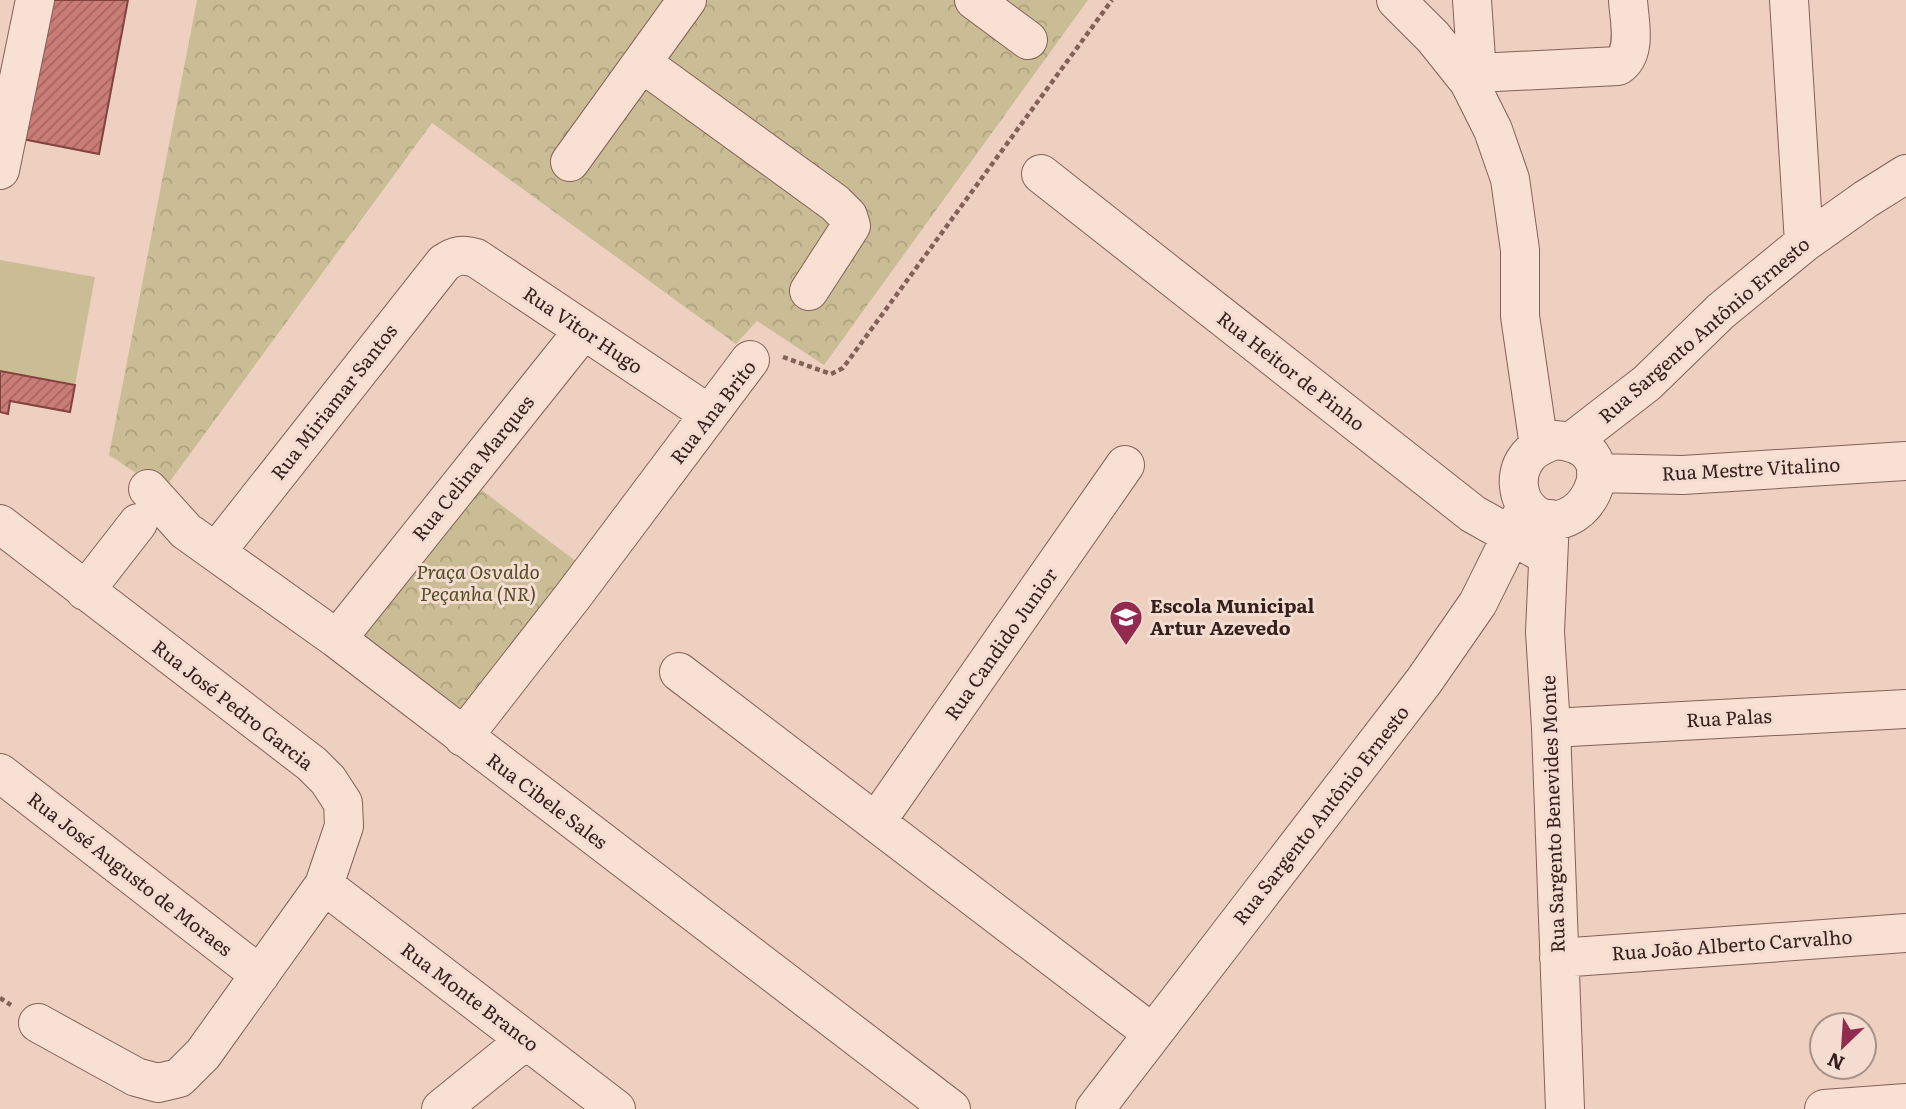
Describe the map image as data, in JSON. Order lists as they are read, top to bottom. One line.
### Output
{"streets":{"street":["Rua Vitor Hugo","Rua Sargento Antônio Ernesto","Rua Heitor de Pinho","Rua Miriamar Santos","Rua Ana Brito","Rua Celina Marques","Rua Mestre Vitalino","Rua Candido Junior","Rua José Pedro Garcia","Rua Palas","Rua Cibele Sales","Rua Sargento Benevides Monte","Rua José Augusto de Moraes","Rua João Alberto Carvalho","Rua Monte Branco"]},"crossings":[["Rua Vitor Hugo","Rua Miriamar Santos"],["Rua Vitor Hugo","Rua Ana Brito"],["Rua Vitor Hugo","Rua Celina Marques"],["Rua Sargento Antônio Ernesto","Rua Heitor de Pinho"],["Rua Sargento Antônio Ernesto","Rua Mestre Vitalino"],["Rua Sargento Antônio Ernesto","Rua Sargento Benevides Monte"],["Rua Heitor de Pinho","Rua Mestre Vitalino"],["Rua Heitor de Pinho","Rua Sargento Benevides Monte"],["Rua Miriamar Santos","Rua Cibele Sales"],["Rua Ana Brito","Rua Cibele Sales"],["Rua Celina Marques","Rua Cibele Sales"],["Rua Mestre Vitalino","Rua Sargento Benevides Monte"],["Rua José Pedro Garcia","Rua Cibele Sales"],["Rua José Pedro Garcia","Rua José Augusto de Moraes"],["Rua José Pedro Garcia","Rua Monte Branco"],["Rua Palas","Rua Sargento Benevides Monte"],["Rua Sargento Benevides Monte","Rua João Alberto Carvalho"]],"parks":["Praça Osvaldo Peçanha (NR)"],"places":{"school or university":["Escola Municipal Artur Azevedo"]},"north":"bottom left"}
